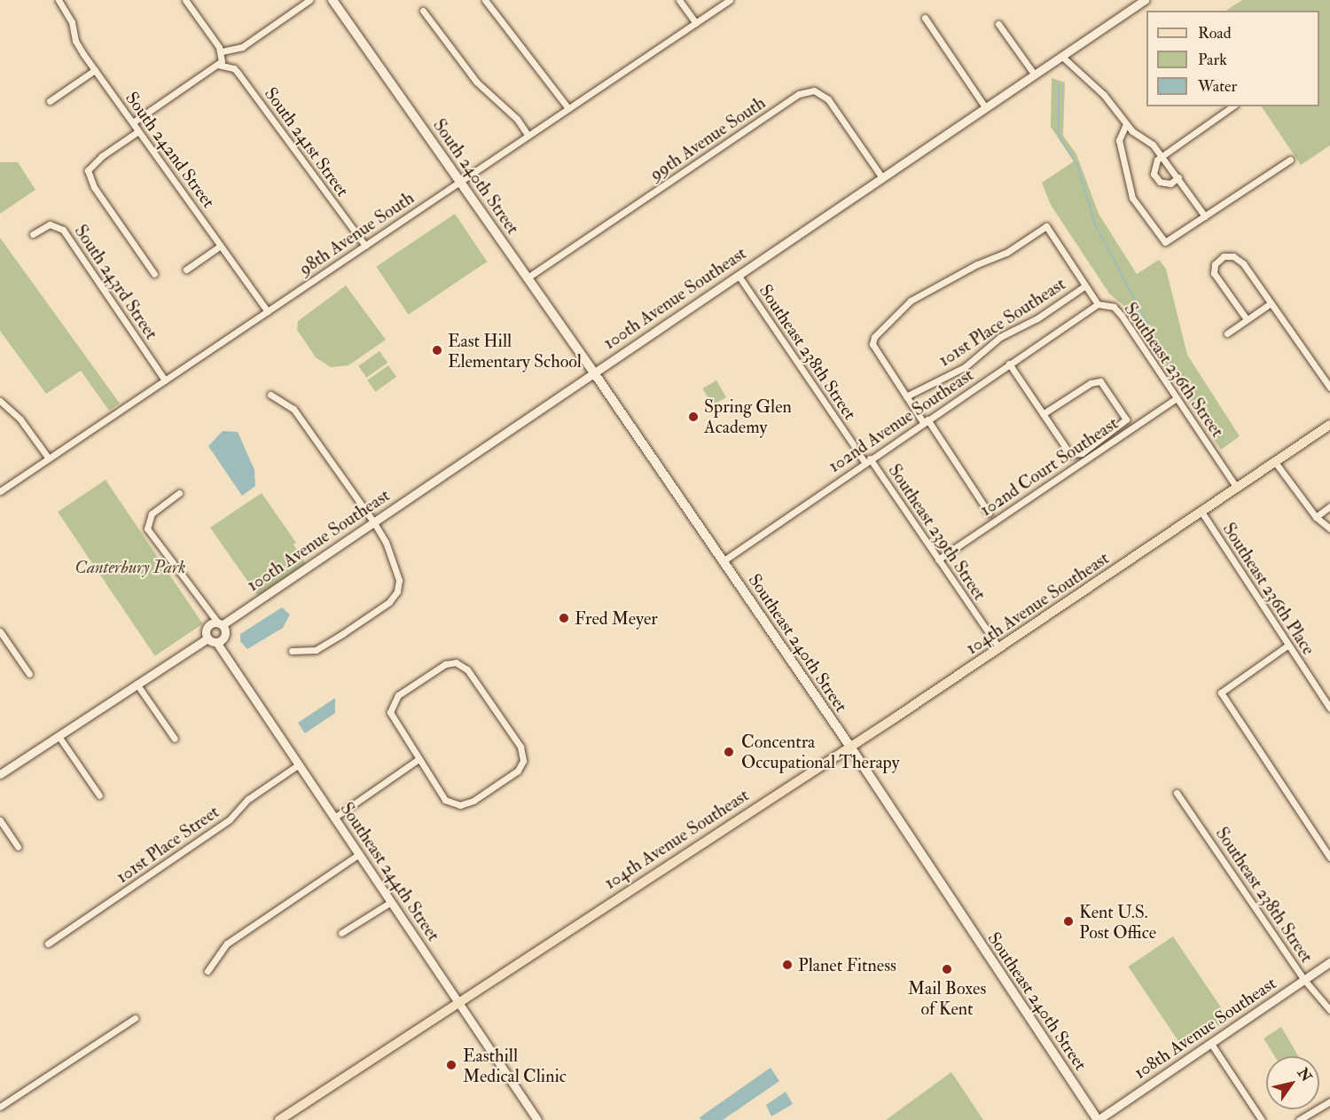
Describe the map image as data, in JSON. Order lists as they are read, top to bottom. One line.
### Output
{"streets":{"main road":["South 240th Street","104th Avenue Southeast","Southeast 240th Street"],"street":["99th Avenue South","South 241st Street","South 242nd Street","98th Avenue South","South 243rd Street","100th Avenue Southeast","101st Place Southeast","Southeast 238th Street","Southeast 236th Street","102nd Avenue Southeast","102nd Court Southeast","Southeast 239th Street","Southeast 236th Place","101st Place Street","Southeast 244th Street","108th Avenue Southeast"]},"crossings":[["99th Avenue South","South 240th Street"],["99th Avenue South","100th Avenue Southeast"],["South 241st Street","98th Avenue South"],["South 242nd Street","98th Avenue South"],["South 240th Street","98th Avenue South"],["South 240th Street","100th Avenue Southeast"],["South 240th Street","Southeast 240th Street"],["98th Avenue South","South 243rd Street"],["100th Avenue Southeast","Southeast 238th Street"],["100th Avenue Southeast","Southeast 240th Street"],["101st Place Southeast","Southeast 236th Street"],["Southeast 238th Street","108th Avenue Southeast"],["Southeast 236th Street","102nd Avenue Southeast"],["Southeast 236th Street","102nd Court Southeast"],["Southeast 236th Street","104th Avenue Southeast"],["102nd Avenue Southeast","Southeast 239th Street"],["102nd Avenue Southeast","Southeast 240th Street"],["102nd Court Southeast","Southeast 239th Street"],["Southeast 239th Street","104th Avenue Southeast"],["Southeast 236th Place","104th Avenue Southeast"],["104th Avenue Southeast","Southeast 240th Street"],["104th Avenue Southeast","Southeast 244th Street"],["Southeast 240th Street","108th Avenue Southeast"],["101st Place Street","Southeast 244th Street"]],"parks":["Canterbury Park"],"places":["East Hill Elementary School","Spring Glen Academy","Fred Meyer","Concentra Occupational Therapy","Kent U.S. Post Office","Planet Fitness","Mail Boxes of Kent","Easthill Medical Clinic"],"legend":["Road","Park","Water"],"north":"top right"}
